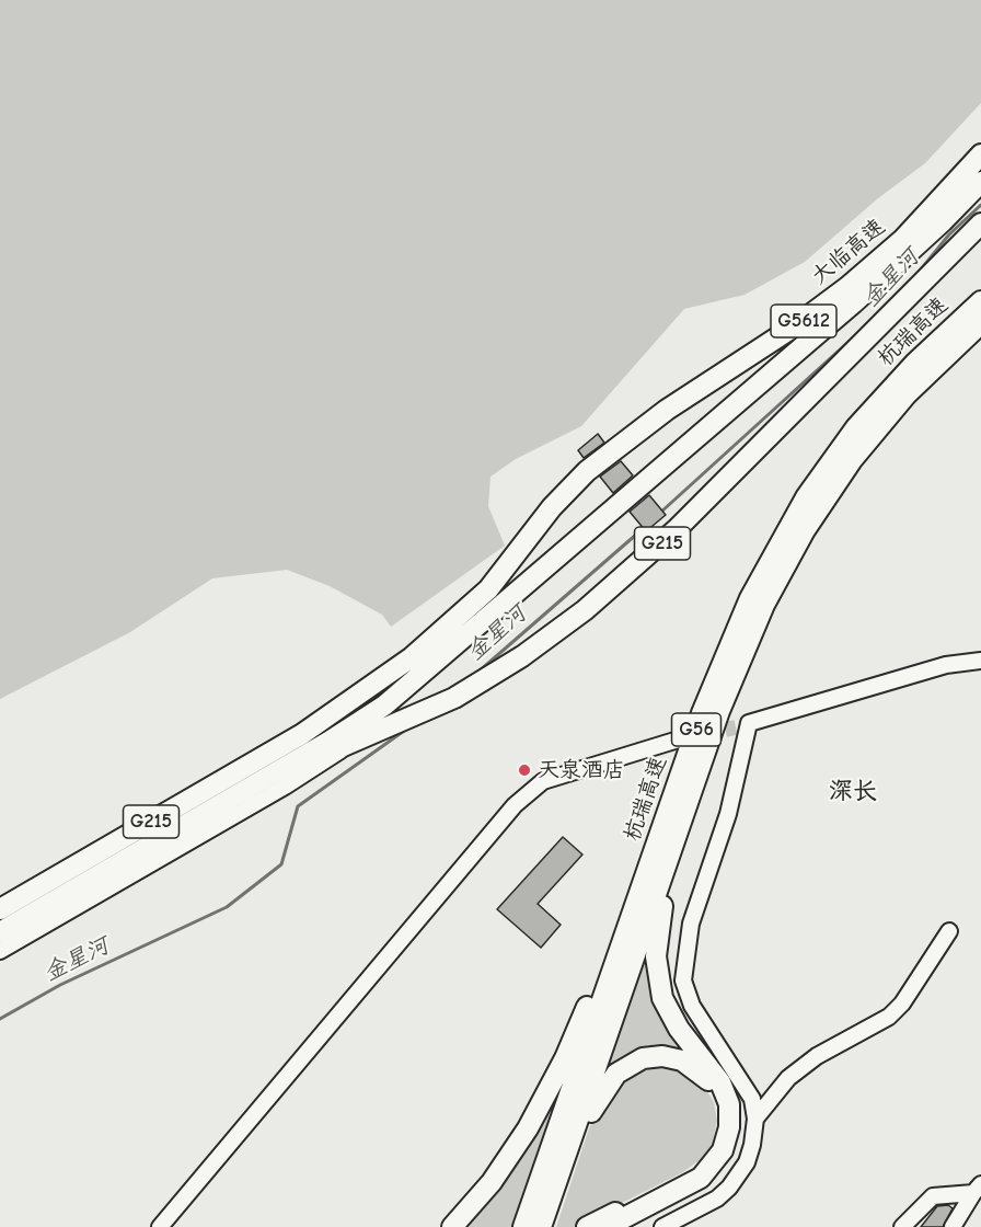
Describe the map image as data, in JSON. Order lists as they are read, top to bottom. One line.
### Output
{"streets":{"highway":["大临高速","G5612","杭瑞高速","G215","G56"]},"crossings":[["大临高速","G215"]],"districts":["深长"],"water":["金星河"],"places":["天泉酒店"]}
